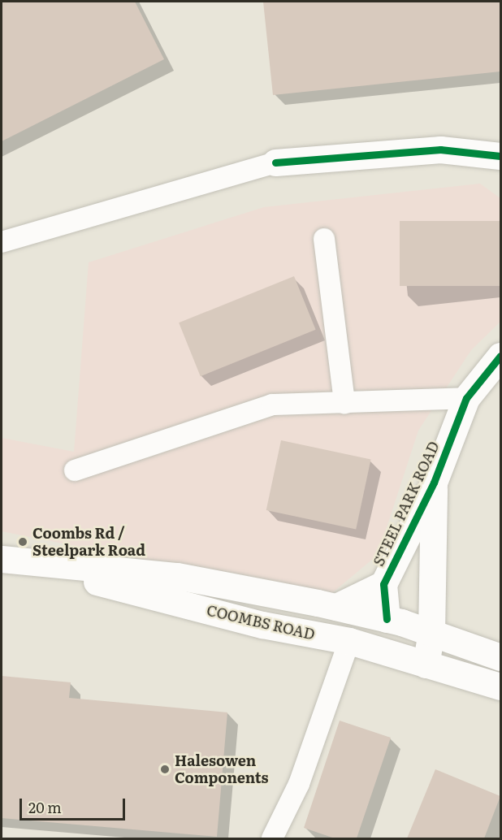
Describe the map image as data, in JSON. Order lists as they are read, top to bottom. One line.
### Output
{"streets":{"main road":["STEEL PARK ROAD","COOMBS ROAD"]},"crossings":[["STEEL PARK ROAD","COOMBS ROAD"]],"places":["Coombs Rd / Steelpark Road","Halesowen Components"],"scale_bar":"20 m"}
